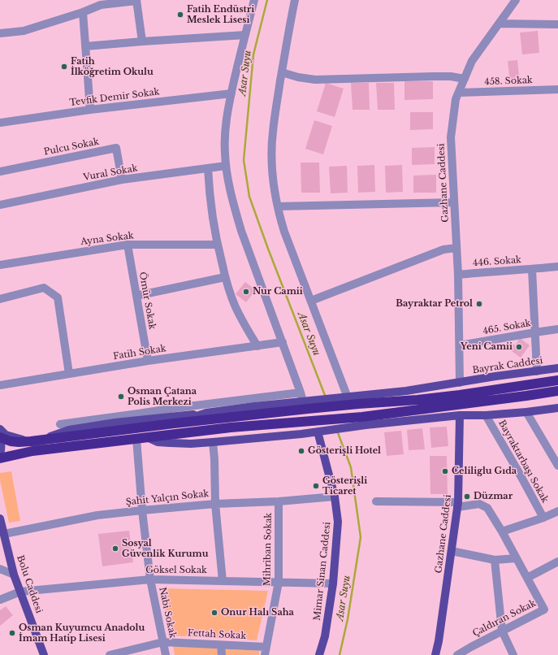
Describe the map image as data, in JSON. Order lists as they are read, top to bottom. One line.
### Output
{"streets":{"main road":["Gazhane Caddesi","Bayrak Caddesi","Mimar Sinan Caddesi","Bolu Caddesi"],"street":["458. Sokak","Tevfik Demir Sokak","Pulcu Sokak","Vural Sokak","Ayna Sokak","446. Sokak","Ömür Sokak","465. Sokak","Fatih Sokak","Bayraktarbaşı Sokak","Şahit Yalçın Sokak","Mihriban Sokak","Göksel Sokak","Nabi Sokak","Çaldıran Sokak","Fettah Sokak"]},"crossings":[["458. Sokak","Gazhane Caddesi"],["Pulcu Sokak","Vural Sokak"],["Gazhane Caddesi","446. Sokak"],["Gazhane Caddesi","465. Sokak"],["Gazhane Caddesi","Bayrak Caddesi"],["Gazhane Caddesi","Çaldıran Sokak"],["Ayna Sokak","Ömür Sokak"],["446. Sokak","465. Sokak"],["446. Sokak","Bayrak Caddesi"],["Ömür Sokak","Fatih Sokak"],["Şahit Yalçın Sokak","Mihriban Sokak"],["Şahit Yalçın Sokak","Mimar Sinan Caddesi"],["Şahit Yalçın Sokak","Bolu Caddesi"],["Şahit Yalçın Sokak","Nabi Sokak"],["Mihriban Sokak","Göksel Sokak"],["Mihriban Sokak","Fettah Sokak"],["Göksel Sokak","Mimar Sinan Caddesi"],["Göksel Sokak","Bolu Caddesi"],["Göksel Sokak","Nabi Sokak"],["Nabi Sokak","Fettah Sokak"]],"water":["Asar Suyu"],"places":["Fatih Endüstri Meslek Lisesi","Fatih İlköğretim Okulu","Nur Camii","Bayraktar Petrol","Yeni Camii","Osman Çatana Polis Merkezi","Gösterişli Hotel","Celiliglu Gıda","Gösterişli Ticaret","Düzmar","Sosyal Güvenlik Kurumu","Onur Halı Saha","Osman Kuyumcu Anadolu İmam Hatip Lisesi"]}
